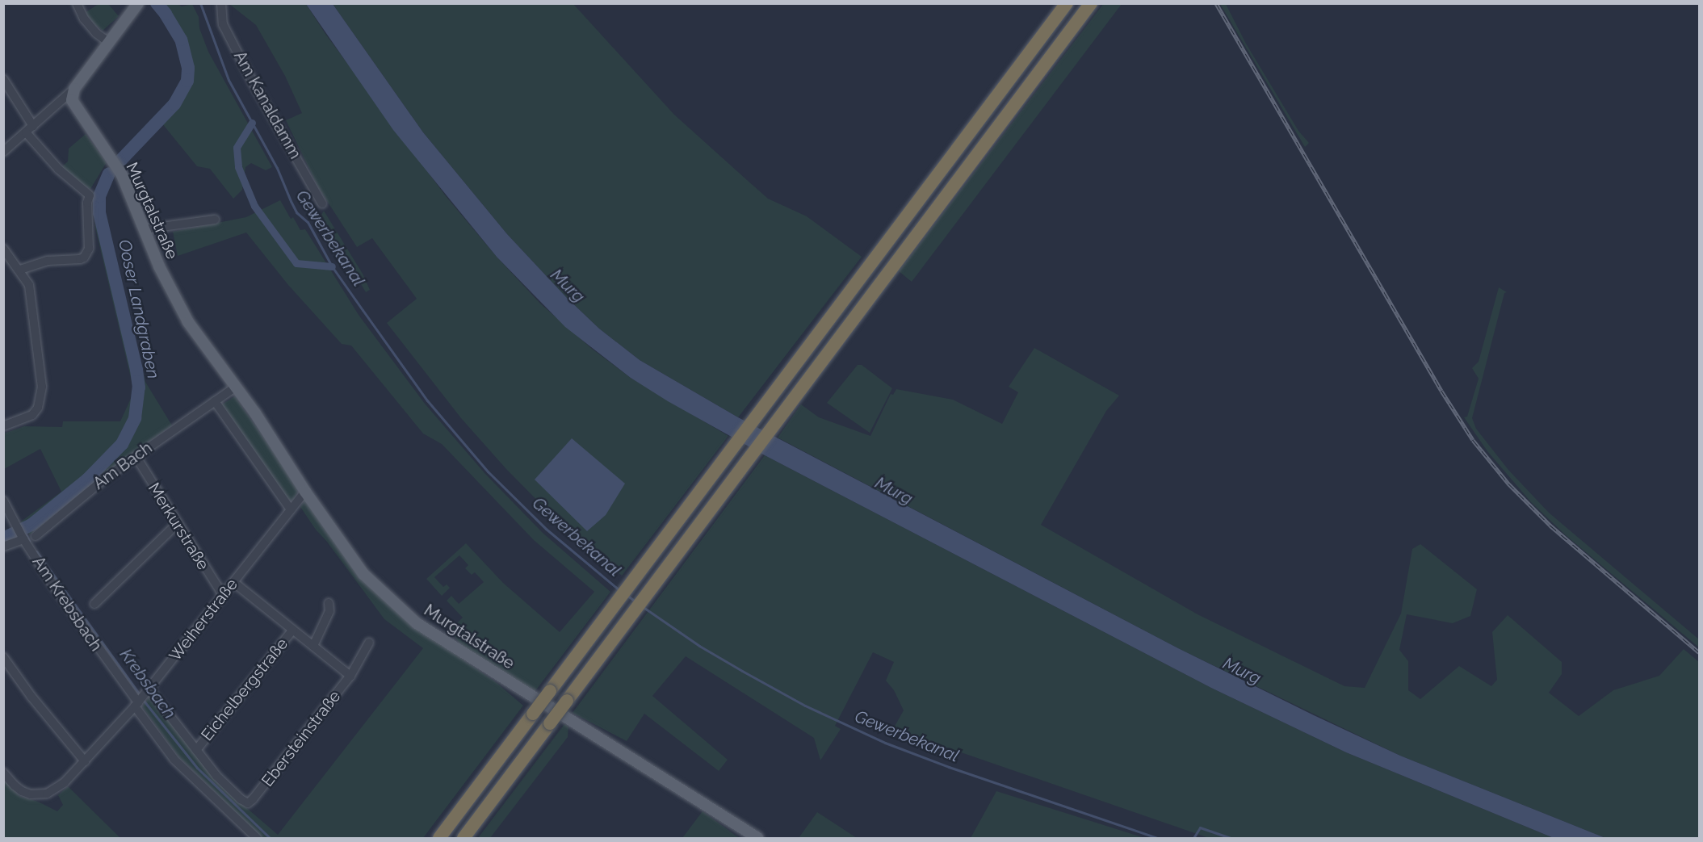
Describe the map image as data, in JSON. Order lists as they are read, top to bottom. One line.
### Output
{"streets":{"main road":["Murgtalstraße"],"street":["Am Kanaldamm","Am Bach","Merkurstraße","Am Krebsbach","Weiherstraße","Eichelbergstraße","Ebersteinstraße"]},"crossings":[["Murgtalstraße","Weiherstraße"],["Am Bach","Merkurstraße"],["Merkurstraße","Weiherstraße"],["Am Krebsbach","Weiherstraße"],["Am Krebsbach","Eichelbergstraße"],["Weiherstraße","Eichelbergstraße"],["Eichelbergstraße","Ebersteinstraße"]],"water":["Gewerbekanal","Murg","Ooser Landgraben","Krebsbach"]}
